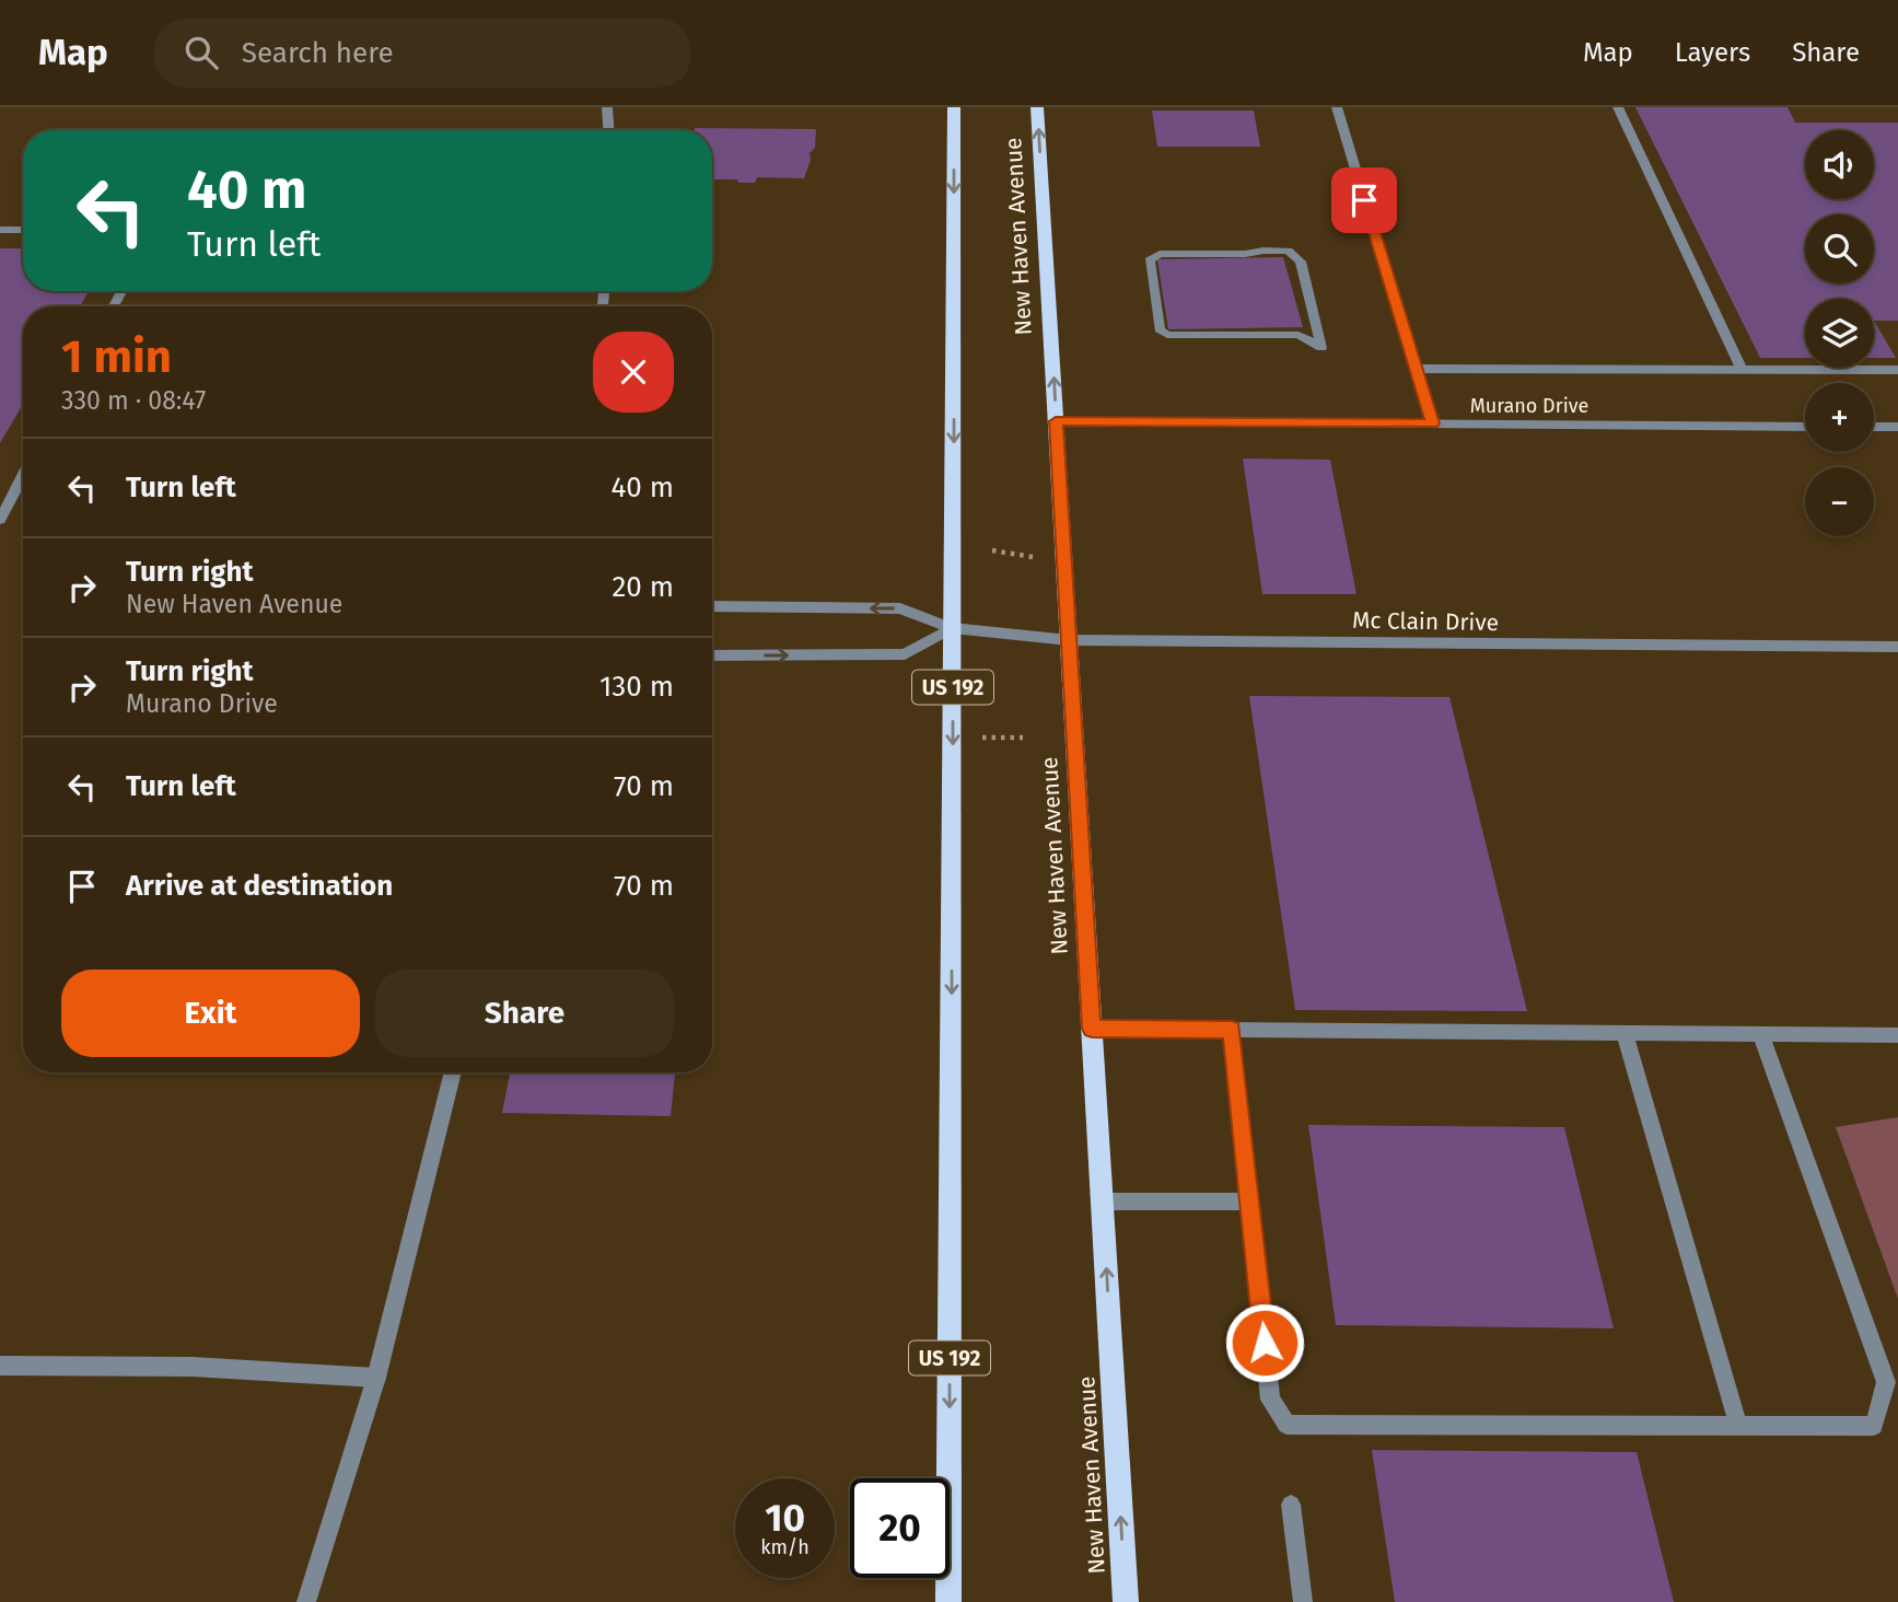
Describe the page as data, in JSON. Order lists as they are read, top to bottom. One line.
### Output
{"streets":{"main road":["New Haven Avenue","US 192"],"street":["Murano Drive","Mc Clain Drive"]},"crossings":[["New Haven Avenue","Murano Drive"],["New Haven Avenue","Mc Clain Drive"],["Mc Clain Drive","US 192"]],"page":{"header":"Map","search":"Search here","nav":["Map","Layers","Share"],"map_buttons":["+","−"],"turn":["40 m","Turn left"],"heading":["1 min","330 m · 08:47"],"list":[{"name":"Turn left","value":"40 m"},{"name":"Turn right","note":"New Haven Avenue","value":"20 m"},{"name":"Turn right","note":"Murano Drive","value":"130 m"},{"name":"Turn left","value":"70 m"},{"name":"Arrive at destination","value":"70 m"}],"buttons":["Exit","Share"],"speed":"10 km/h","limit":"20"}}
